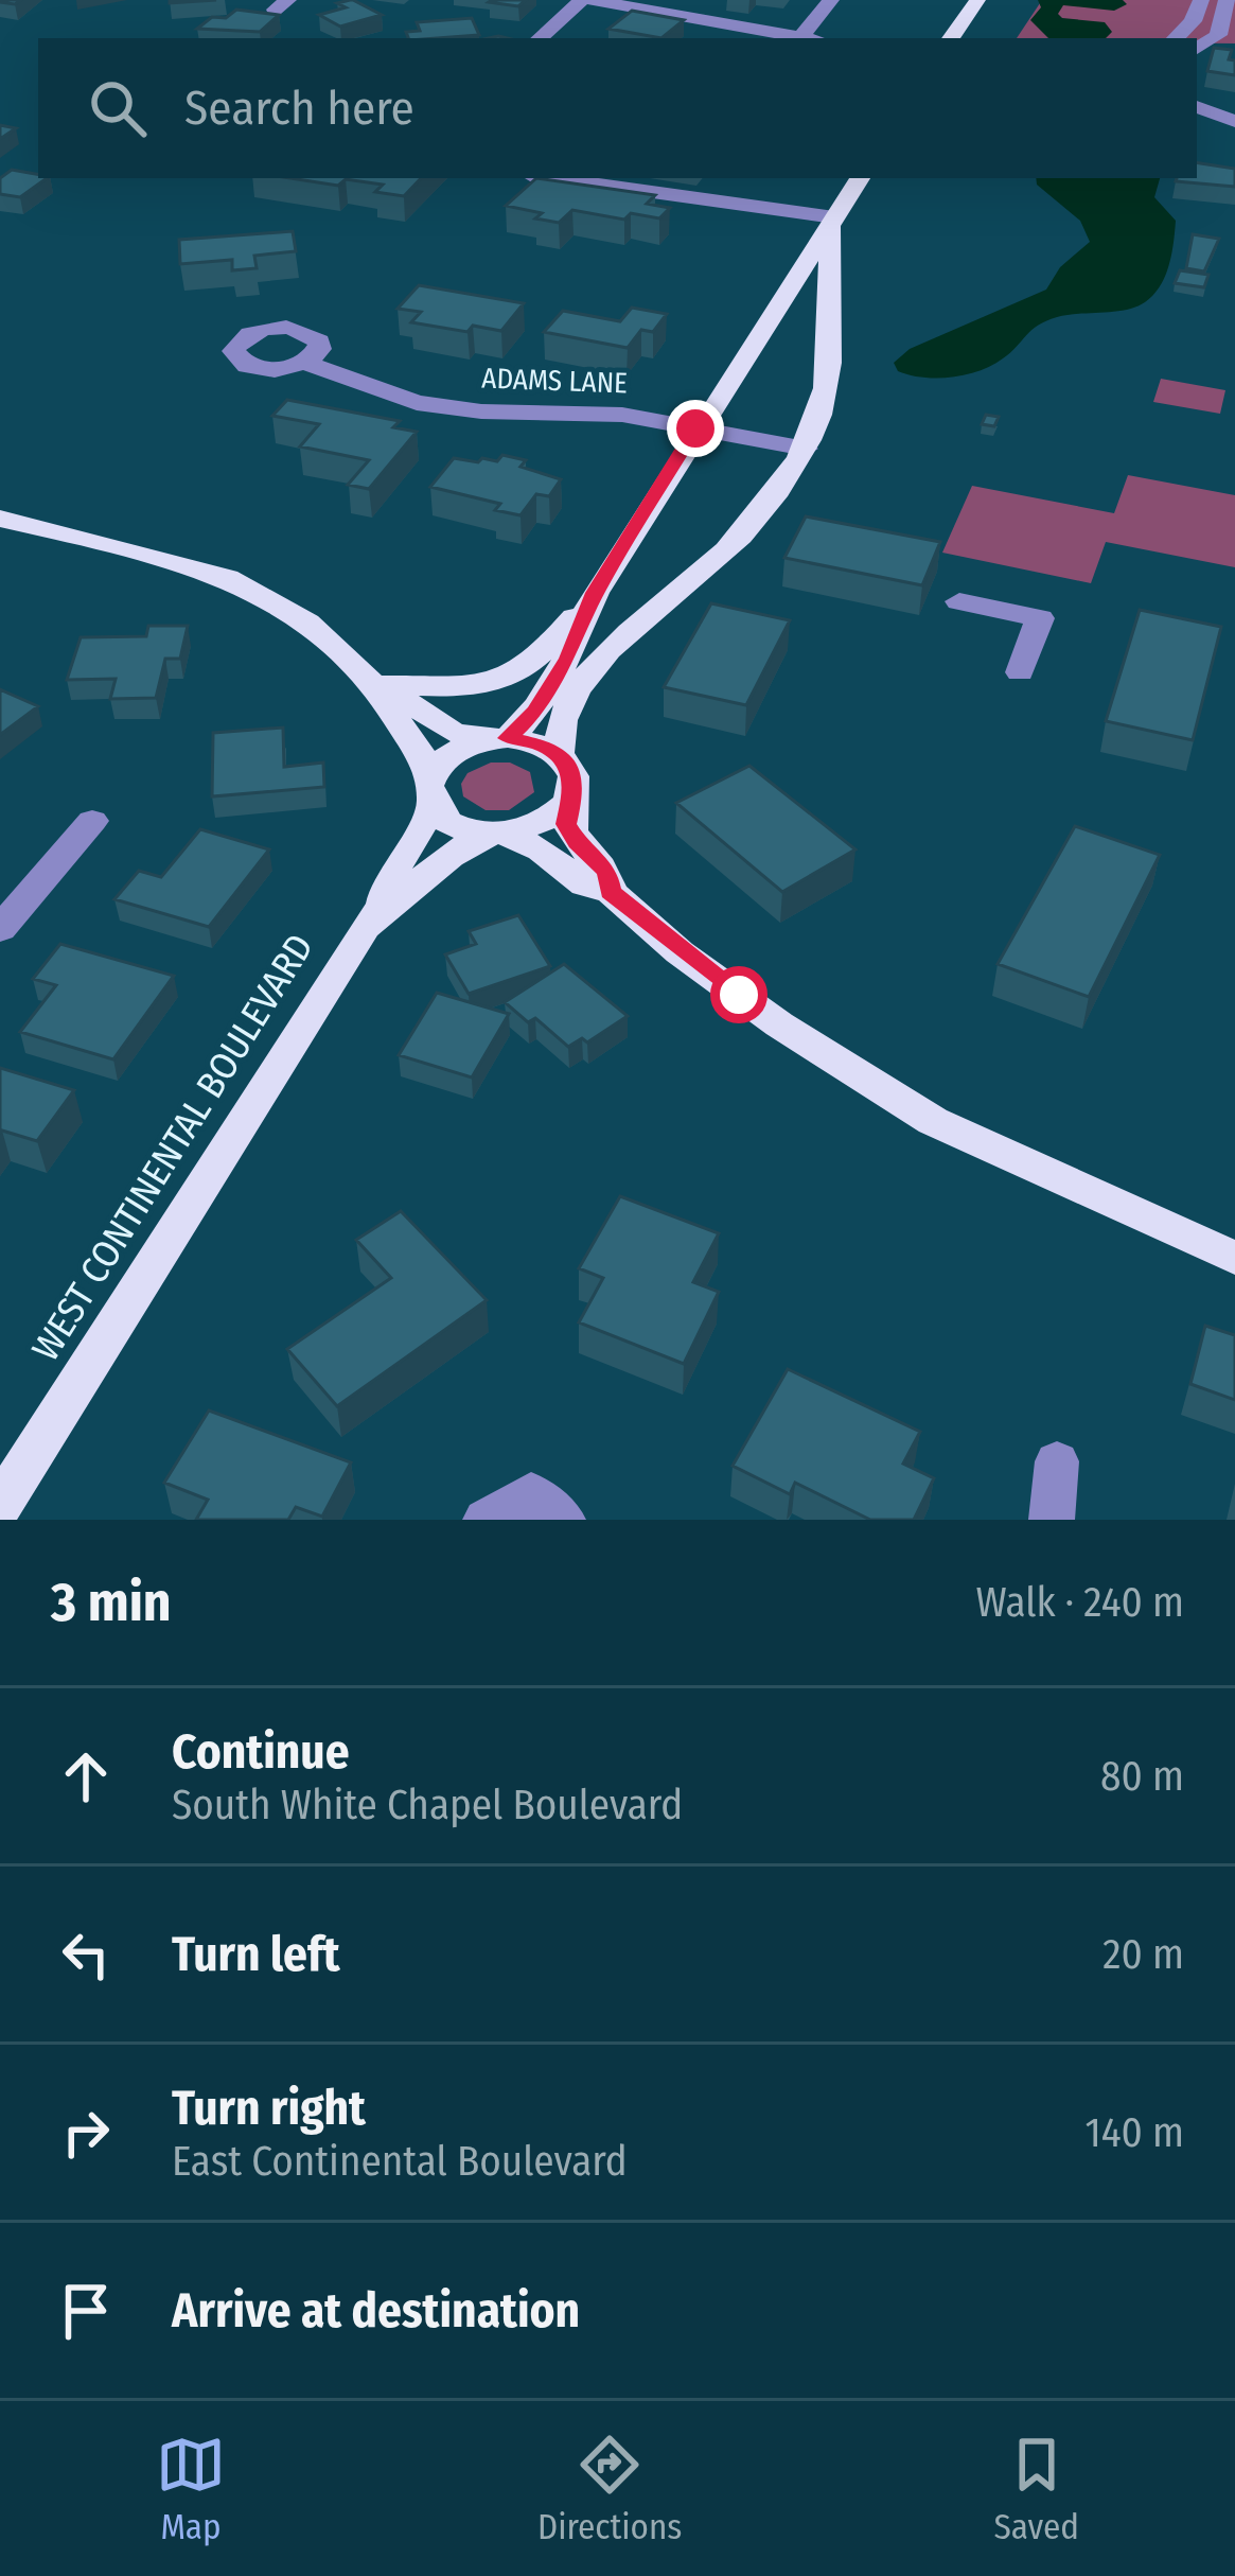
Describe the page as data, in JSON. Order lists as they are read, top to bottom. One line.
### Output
{"streets":{"main road":["WEST CONTINENTAL BOULEVARD"],"street":["ADAMS LANE"]},"page":{"search":"Search here","heading":["3 min","Walk · 240 m"],"list":[["Continue","South White Chapel Boulevard","80 m"],["Turn left","20 m"],["Turn right","East Continental Boulevard","140 m"],"Arrive at destination"],"nav":["Map","Directions","Saved"]}}
